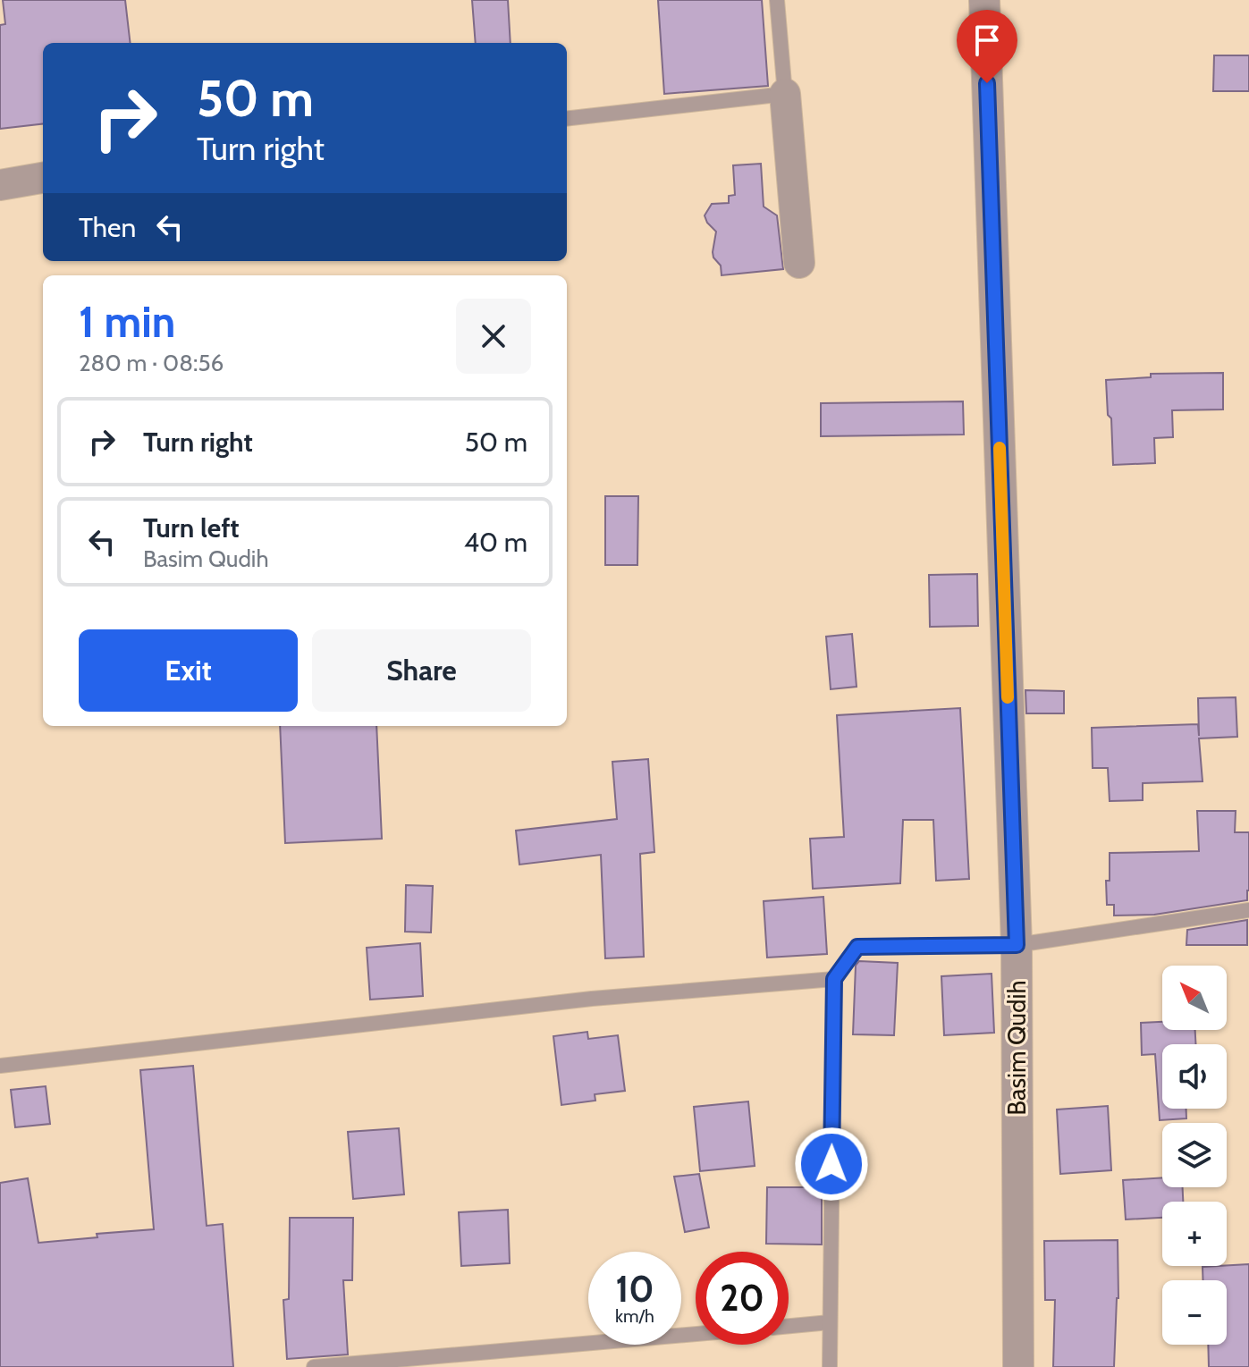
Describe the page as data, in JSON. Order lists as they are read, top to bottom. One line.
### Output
{"streets":{"street":["Basim Qudih"]},"north":"top left","page":{"turn":["50 m","Turn right"],"then":"Then","heading":["1 min","280 m · 08:56"],"list":[{"name":"Turn right","value":"50 m"},{"name":"Turn left","note":"Basim Qudih","value":"40 m"}],"buttons":["Exit","Share"],"map_buttons":["+","−"],"speed":"10 km/h","limit":"20"}}
